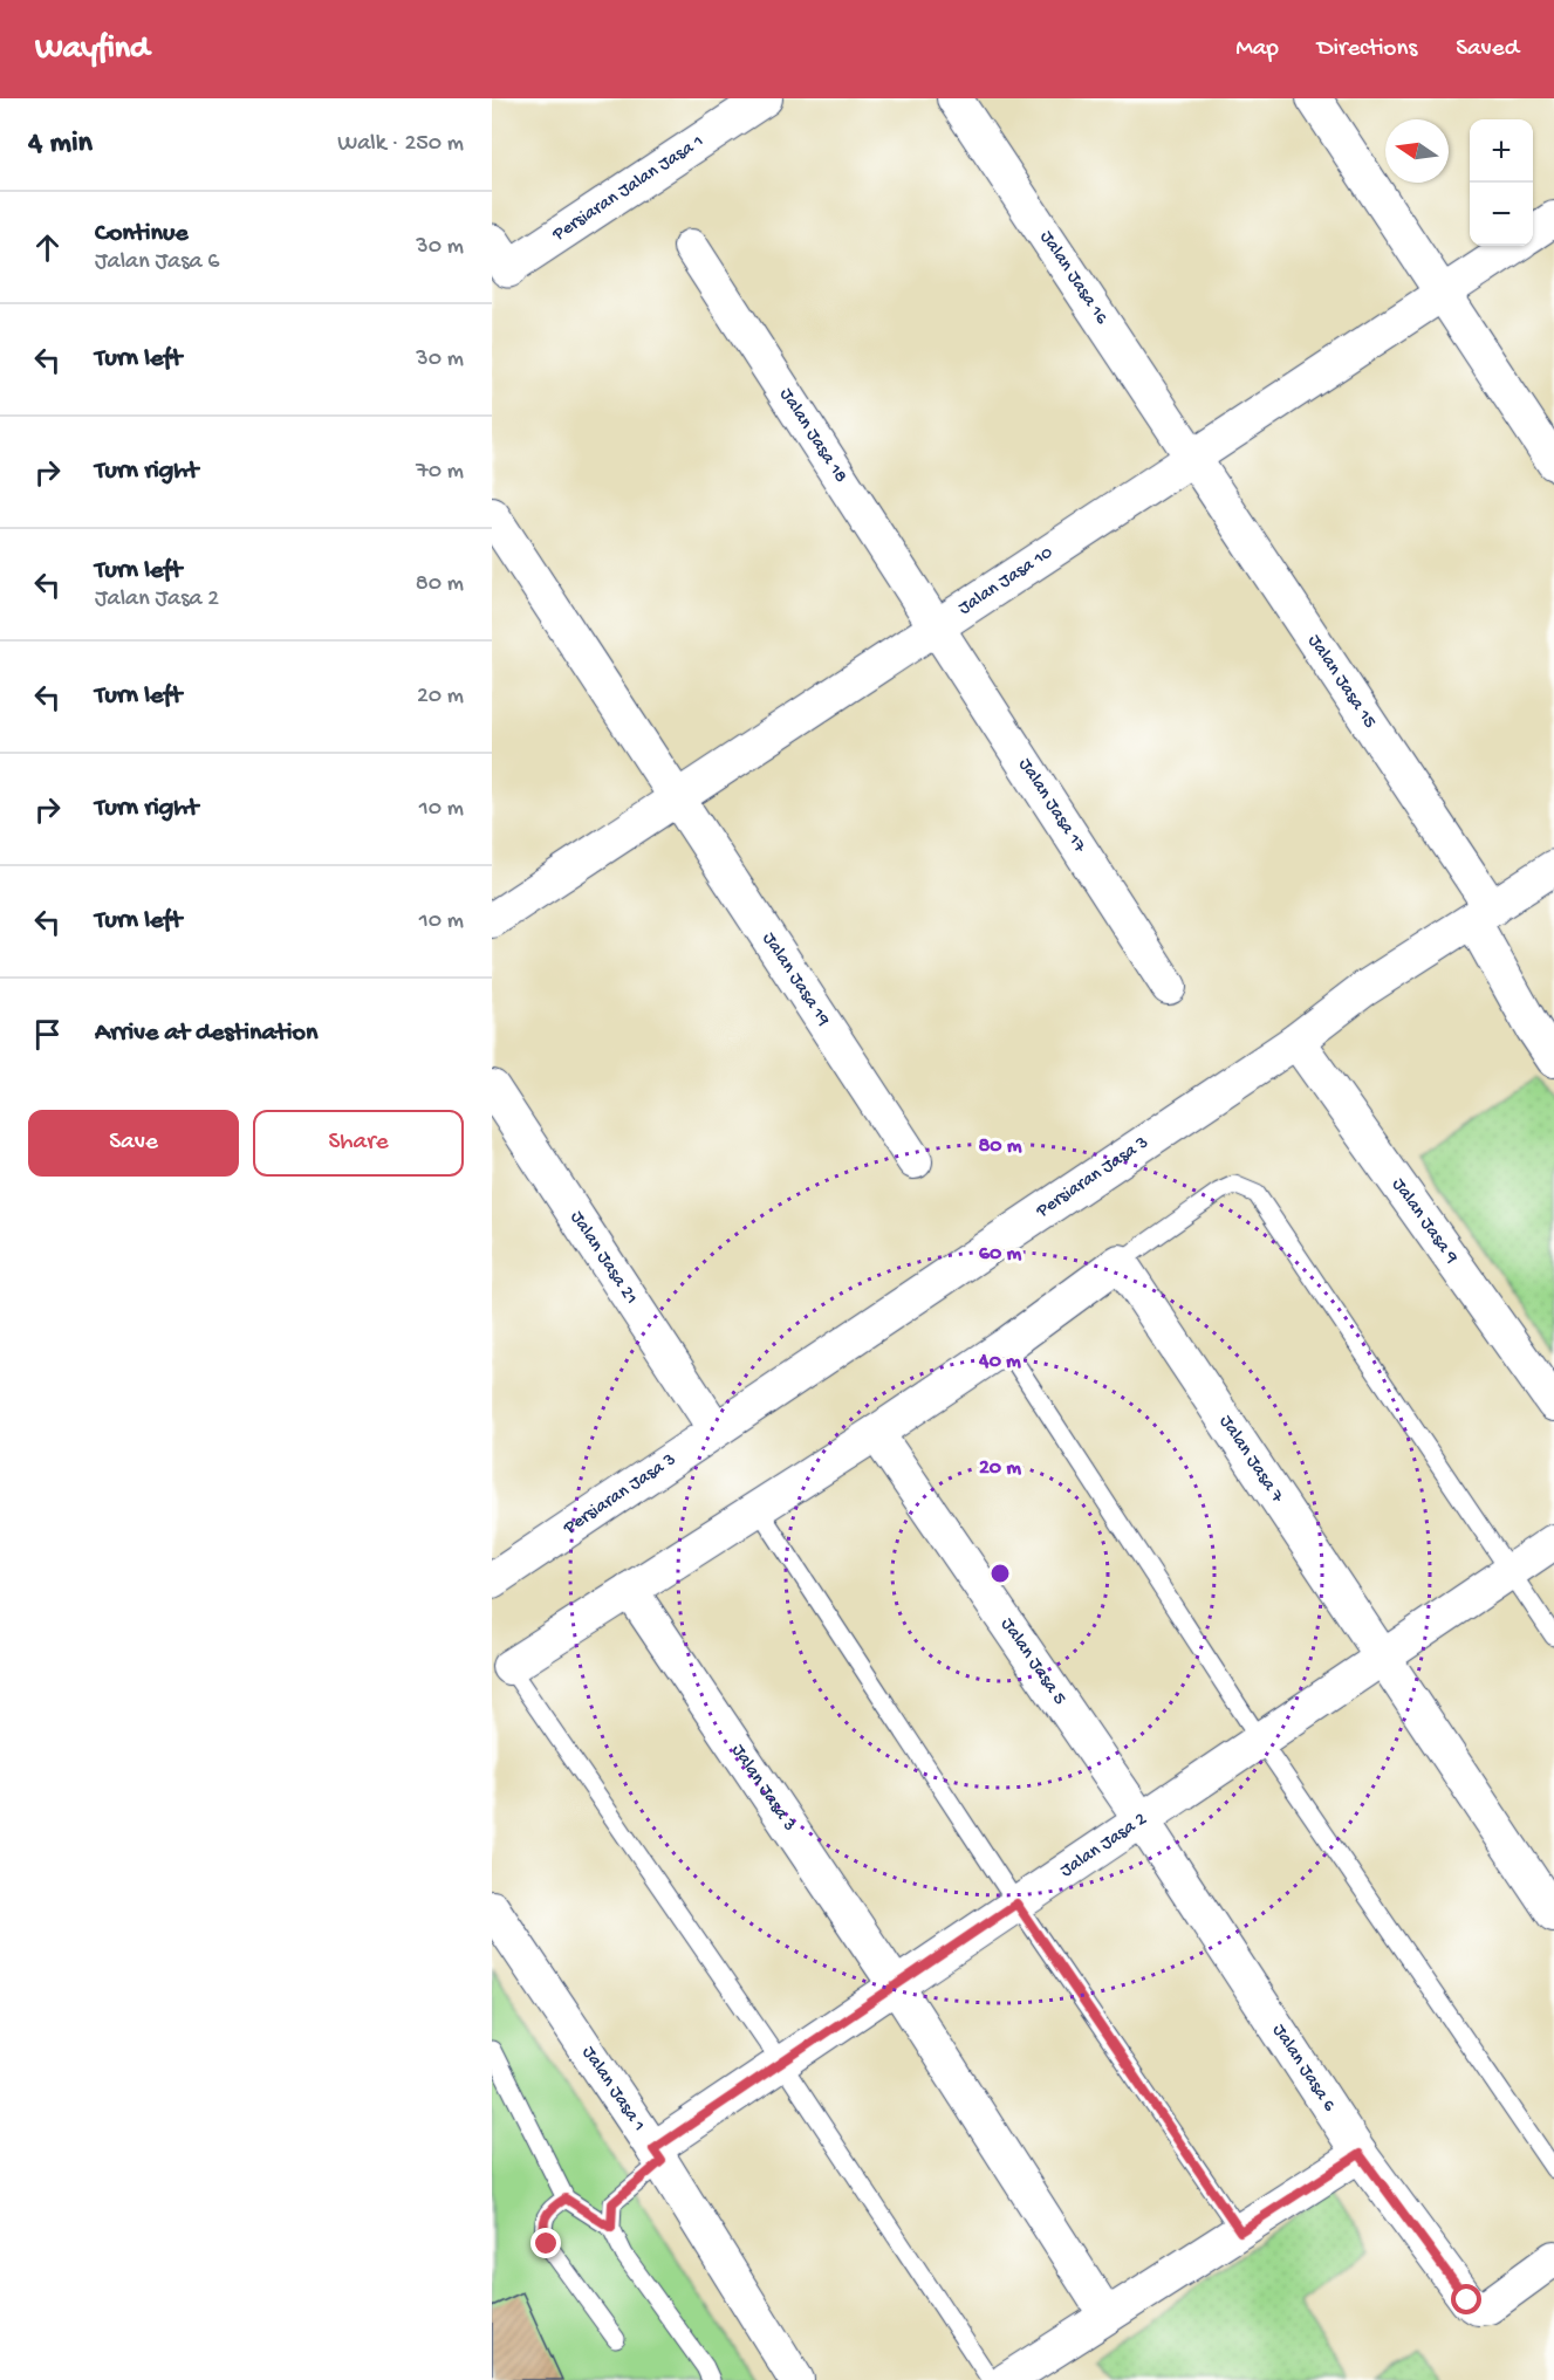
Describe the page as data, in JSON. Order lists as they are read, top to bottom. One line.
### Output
{"streets":{"street":["Persiaran Jalan Jasa 1","Jalan Jasa 16","Jalan Jasa 18","Jalan Jasa 10","Jalan Jasa 15","Jalan Jasa 17","Jalan Jasa 19","Persiaran Jasa 3","Jalan Jasa 9","Jalan Jasa 21","Jalan Jasa 7","Jalan Jasa 5","Jalan Jasa 3","Jalan Jasa 2","Jalan Jasa 6","Jalan Jasa 1"]},"crossings":[["Jalan Jasa 16","Jalan Jasa 10"],["Jalan Jasa 16","Jalan Jasa 15"],["Jalan Jasa 18","Jalan Jasa 10"],["Jalan Jasa 18","Jalan Jasa 17"],["Jalan Jasa 10","Jalan Jasa 15"],["Jalan Jasa 10","Jalan Jasa 17"],["Jalan Jasa 10","Jalan Jasa 19"],["Jalan Jasa 15","Persiaran Jasa 3"],["Persiaran Jasa 3","Jalan Jasa 9"],["Persiaran Jasa 3","Jalan Jasa 21"],["Jalan Jasa 7","Jalan Jasa 2"],["Jalan Jasa 5","Jalan Jasa 2"],["Jalan Jasa 5","Jalan Jasa 6"],["Jalan Jasa 3","Jalan Jasa 2"],["Jalan Jasa 2","Jalan Jasa 6"],["Jalan Jasa 2","Jalan Jasa 1"]],"north":"left","page":{"header":"Wayfind","nav":["Map","Directions","Saved"],"heading":["4 min","Walk · 250 m"],"map_buttons":["+","−"],"list":[["Continue","Jalan Jasa 6","30 m"],["Turn left","30 m"],["Turn right","70 m"],["Turn left","Jalan Jasa 2","80 m"],["Turn left","20 m"],["Turn right","10 m"],["Turn left","10 m"],"Arrive at destination"],"buttons":["Save","Share"]},"rings":["80 m","60 m","40 m","20 m"]}
